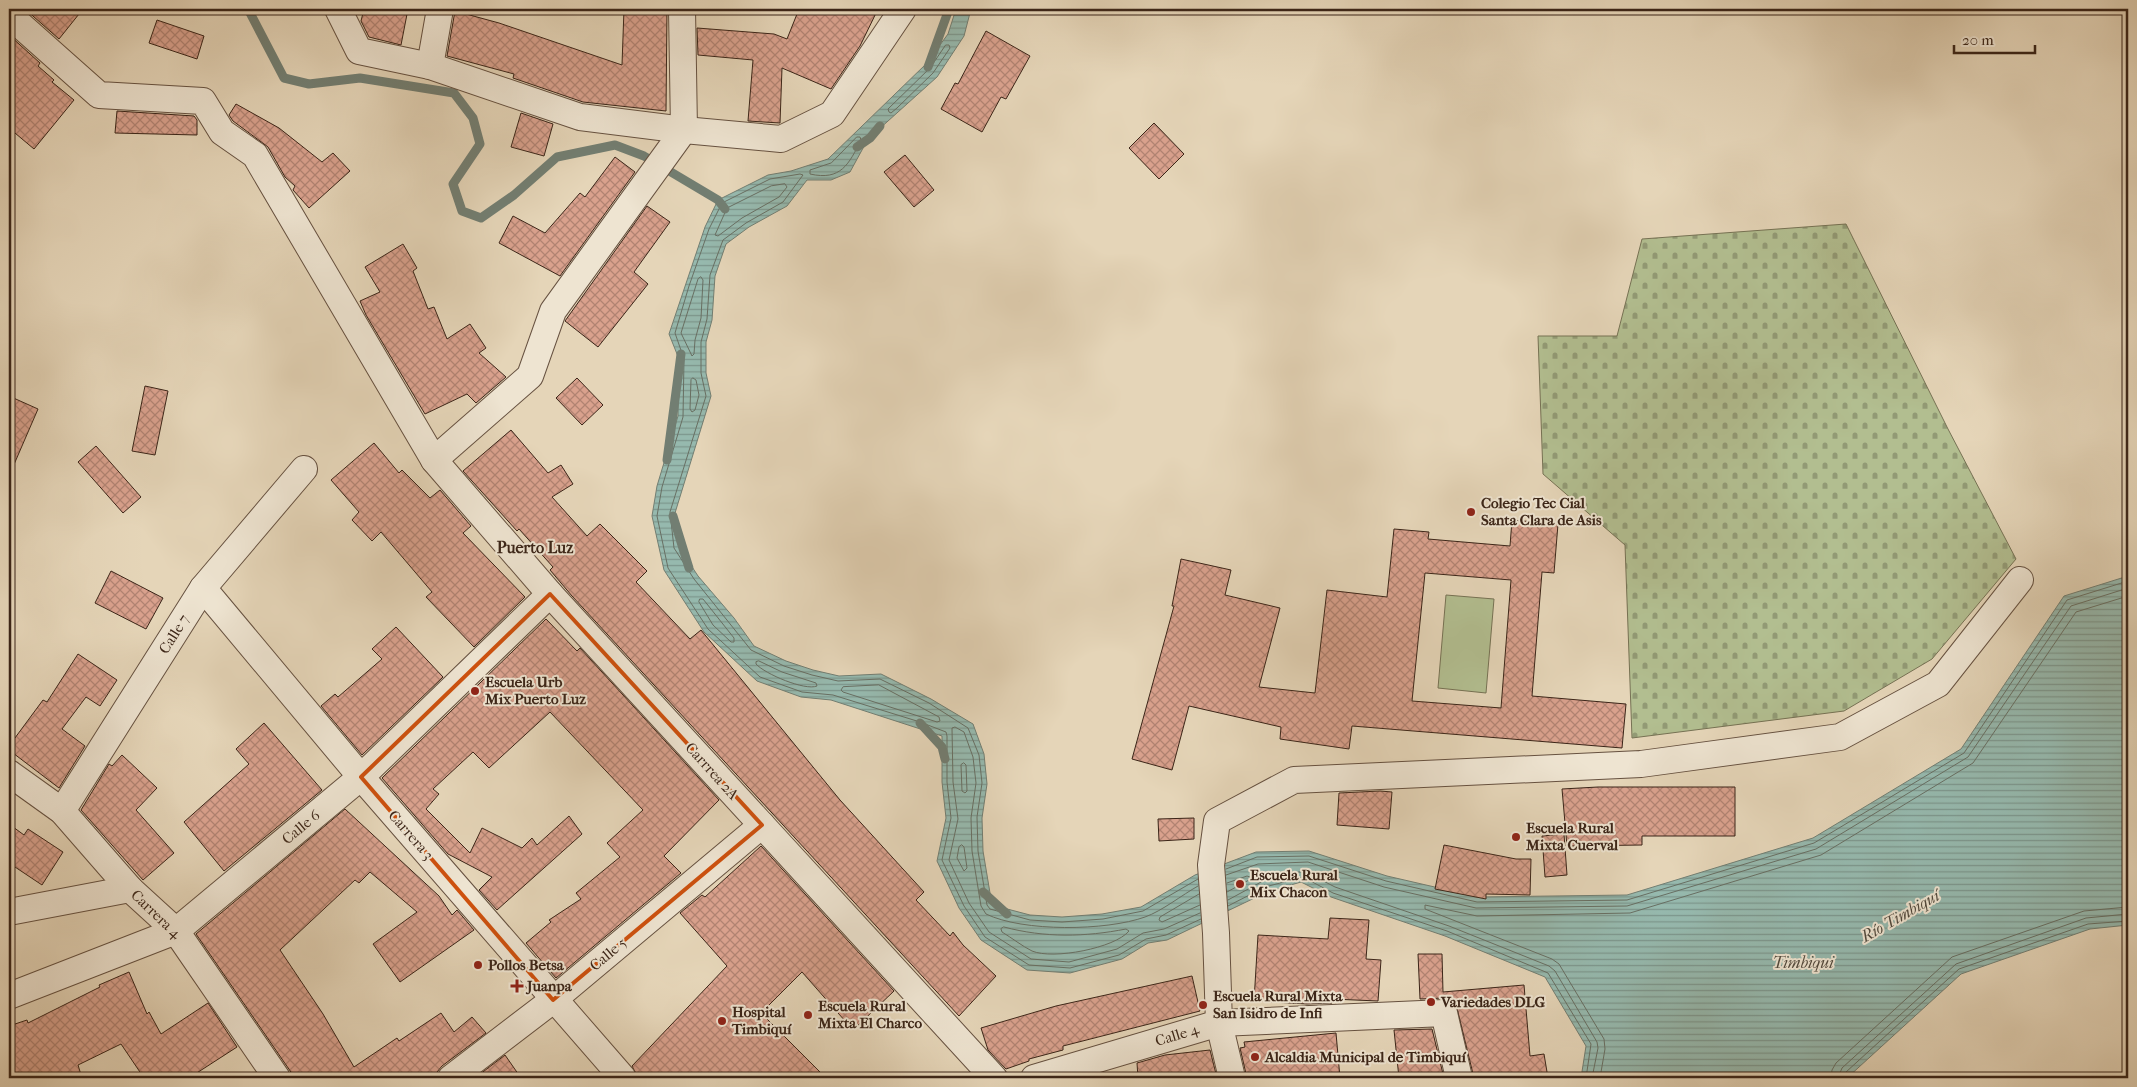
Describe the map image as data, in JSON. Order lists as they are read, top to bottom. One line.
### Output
{"streets":{"street":["Calle 7","Carrrea 2A","Calle 6","Carrera 3","Carrera 4","Calle 5","Calle 4"]},"crossings":[["Calle 7","Carrera 3"],["Calle 7","Carrera 4"],["Carrrea 2A","Calle 6"],["Carrrea 2A","Calle 5"],["Calle 6","Carrera 3"],["Calle 6","Carrera 4"],["Carrera 3","Calle 5"]],"districts":["Puerto Luz"],"water":["Río Timbiquí","Timbiqui"],"places":{"other":["Colegio Tec Cial Santa Clara de Asis","Escuela Urb Mix Puerto Luz","Escuela Rural Mixta Cuerval","Escuela Rural Mix Chacon","Pollos Betsa","Variedades DLG","Escuela Rural Mixta San Isidro de Infi","Escuela Rural Mixta El Charco","Hospital Timbiquí","Alcaldia Municipal de Timbiquí"],"health":["Juanpa"]},"scale_bar":"20 m"}
